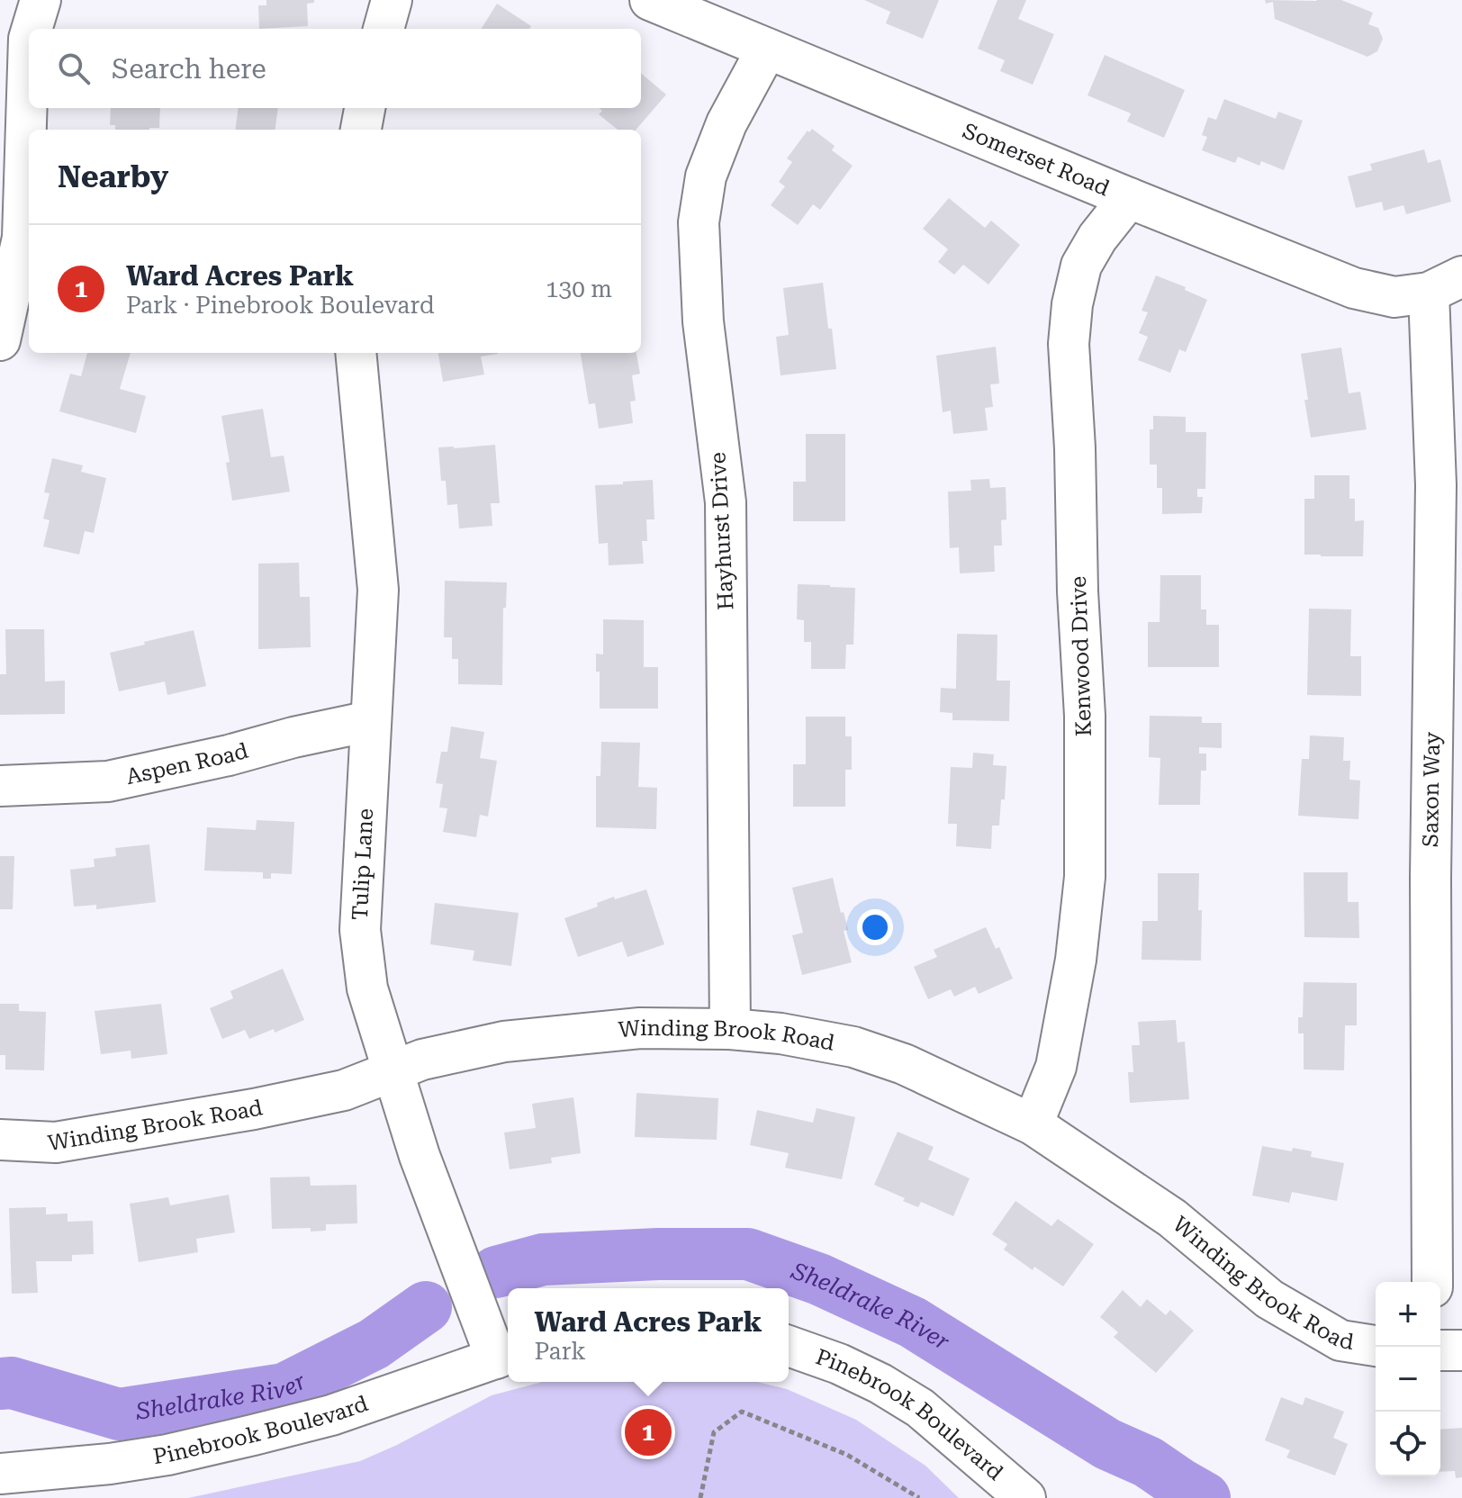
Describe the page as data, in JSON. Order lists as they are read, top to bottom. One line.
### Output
{"streets":{"street":["Somerset Road","Hayhurst Drive","Kenwood Drive","Aspen Road","Saxon Way","Tulip Lane","Winding Brook Road","Pinebrook Boulevard"]},"crossings":[["Somerset Road","Hayhurst Drive"],["Somerset Road","Kenwood Drive"],["Somerset Road","Saxon Way"],["Hayhurst Drive","Winding Brook Road"],["Kenwood Drive","Winding Brook Road"],["Aspen Road","Tulip Lane"],["Tulip Lane","Winding Brook Road"],["Tulip Lane","Pinebrook Boulevard"]],"water":["Sheldrake River"],"page":{"search":"Search here","heading":"Nearby","list":[{"mark":"1","name":"Ward Acres Park","note":"Park · Pinebrook Boulevard","value":"130 m"}],"map_buttons":["+","−"],"popup":["Ward Acres Park","Park"],"pins":"1"}}
